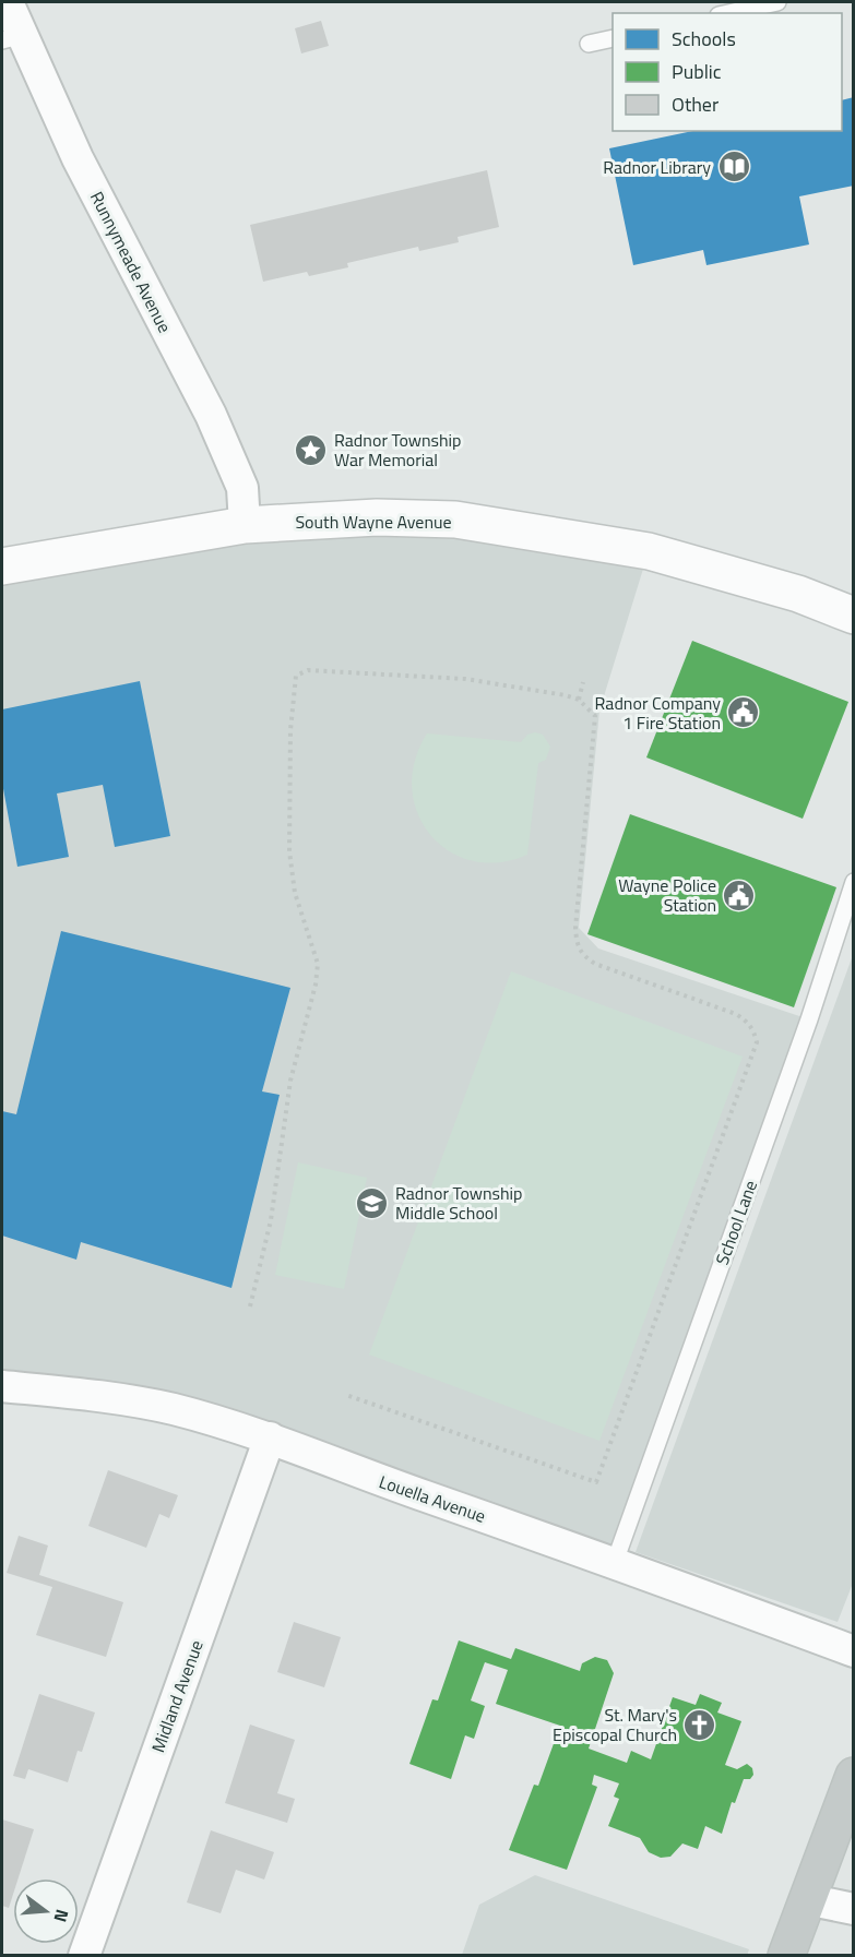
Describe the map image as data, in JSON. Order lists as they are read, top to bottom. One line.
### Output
{"streets":{"main road":["South Wayne Avenue"],"street":["Runnymeade Avenue","Louella Avenue","Midland Avenue"],"lane":["School Lane"]},"crossings":[["Runnymeade Avenue","South Wayne Avenue"],["School Lane","Louella Avenue"],["Louella Avenue","Midland Avenue"]],"places":{"library":["Radnor Library"],"place":["Radnor Township War Memorial"],"public building":["Radnor Company 1 Fire Station","Wayne Police Station"],"school or university":["Radnor Township Middle School"],"church":["St. Mary's Episcopal Church"]},"legend":["Schools","Public","Other"],"north":"right"}
